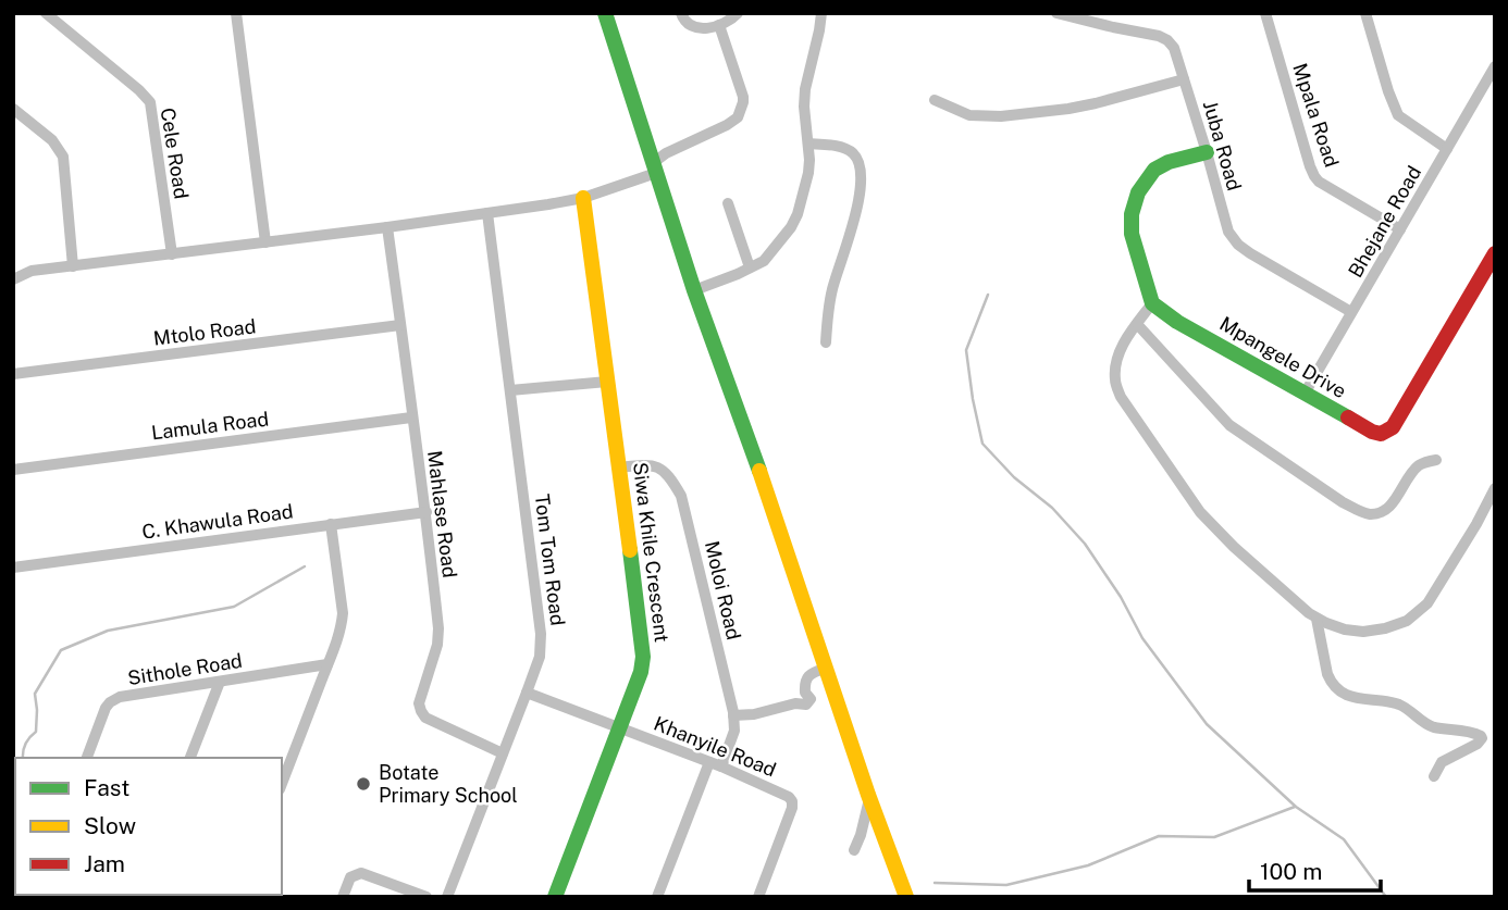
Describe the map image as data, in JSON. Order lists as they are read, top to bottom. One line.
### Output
{"streets":{"street":["Mpala Road","Juba Road","Cele Road","Bhejane Road","Mtolo Road","Mpangele Drive","Lamula Road","Mahlase Road","C. Khawula Road","Siwa Khile Crescent","Tom Tom Road","Moloi Road","Sithole Road","Khanyile Road"]},"crossings":[["Mpala Road","Bhejane Road"],["Juba Road","Bhejane Road"],["Bhejane Road","Mpangele Drive"],["Mtolo Road","Mahlase Road"],["Lamula Road","Mahlase Road"],["Mahlase Road","C. Khawula Road"],["Mahlase Road","Tom Tom Road"],["Siwa Khile Crescent","Moloi Road"],["Siwa Khile Crescent","Khanyile Road"],["Tom Tom Road","Khanyile Road"],["Moloi Road","Khanyile Road"]],"places":["Botate Primary School"],"legend":["Fast","Slow","Jam"],"scale_bar":"100 m"}
